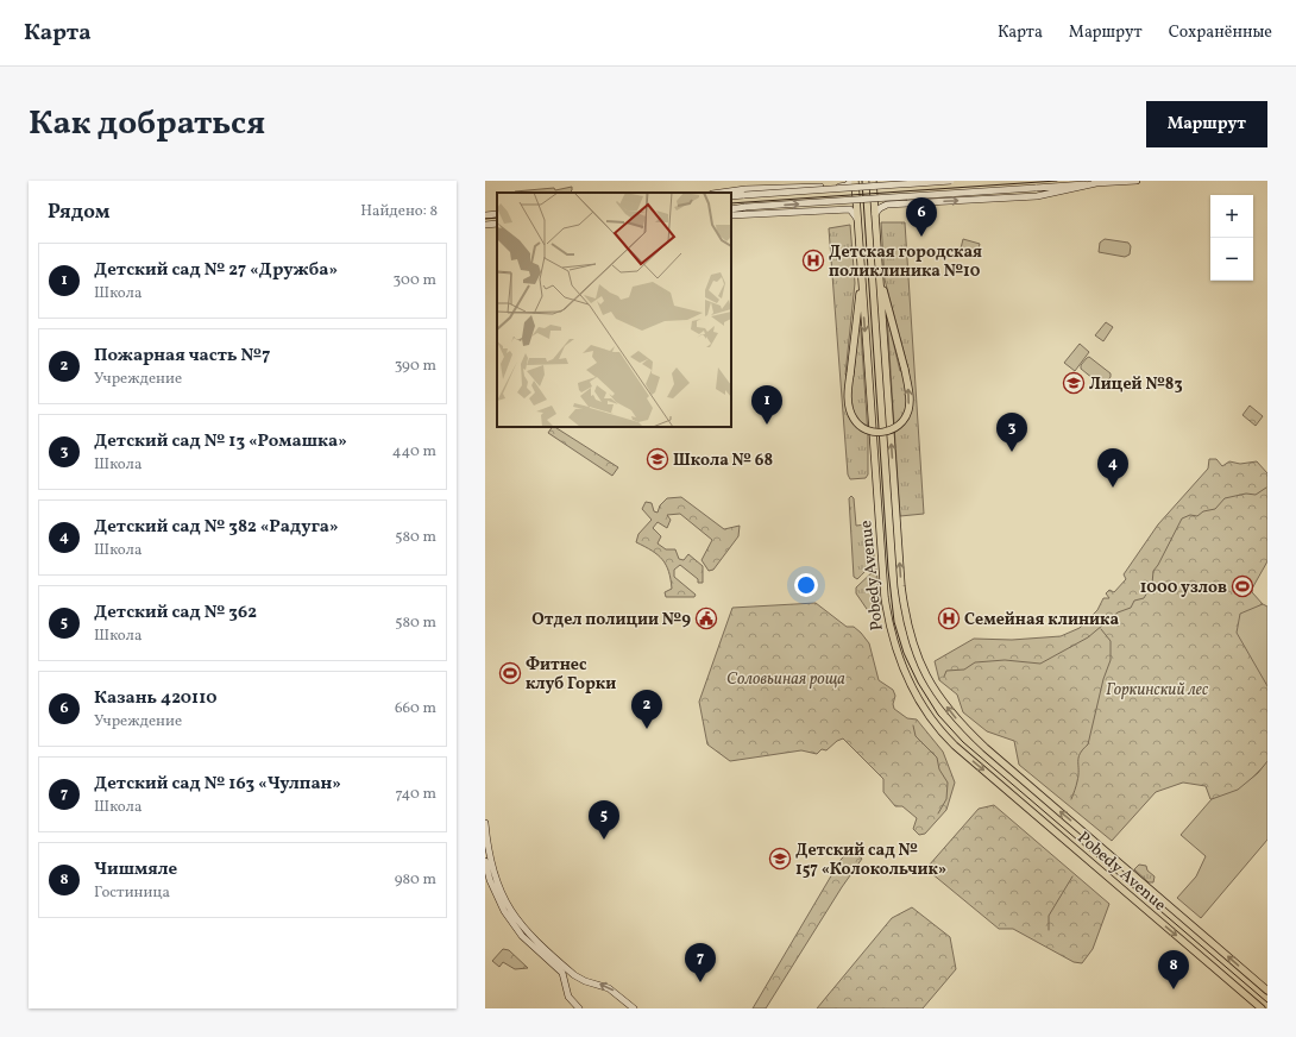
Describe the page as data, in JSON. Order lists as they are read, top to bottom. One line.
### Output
{"streets":{"main road":["Pobedy Avenue"]},"parks":["Соловьиная роща","Горкинский лес"],"places":{"hospital":["Детская городская поликлиника №10","Семейная клиника"],"school or university":["Лицей №83","Школа № 68","Детский сад № 157 «Колокольчик»"],"sports":["1000 узлов","Фитнес клуб Горки"],"public building":["Отдел полиции №9"]},"page":{"header":"Карта","nav":["Карта","Маршрут","Сохранённые"],"title":"Как добраться","buttons":"Маршрут","heading":["Рядом","Найдено: 8"],"map_buttons":["+","−"],"pins":["6","1","3","4","2","5","7","8"],"list":[{"mark":"1","name":"Детский сад № 27 «Дружба»","note":"Школа","value":"300 m"},{"mark":"2","name":"Пожарная часть №7","note":"Учреждение","value":"390 m"},{"mark":"3","name":"Детский сад № 13 «Ромашка»","note":"Школа","value":"440 m"},{"mark":"4","name":"Детский сад № 382 «Радуга»","note":"Школа","value":"580 m"},{"mark":"5","name":"Детский сад № 362","note":"Школа","value":"580 m"},{"mark":"6","name":"Казань 420110","note":"Учреждение","value":"660 m"},{"mark":"7","name":"Детский сад № 163 «Чулпан»","note":"Школа","value":"740 m"},{"mark":"8","name":"Чишмяле","note":"Гостиница","value":"980 m"}]}}
